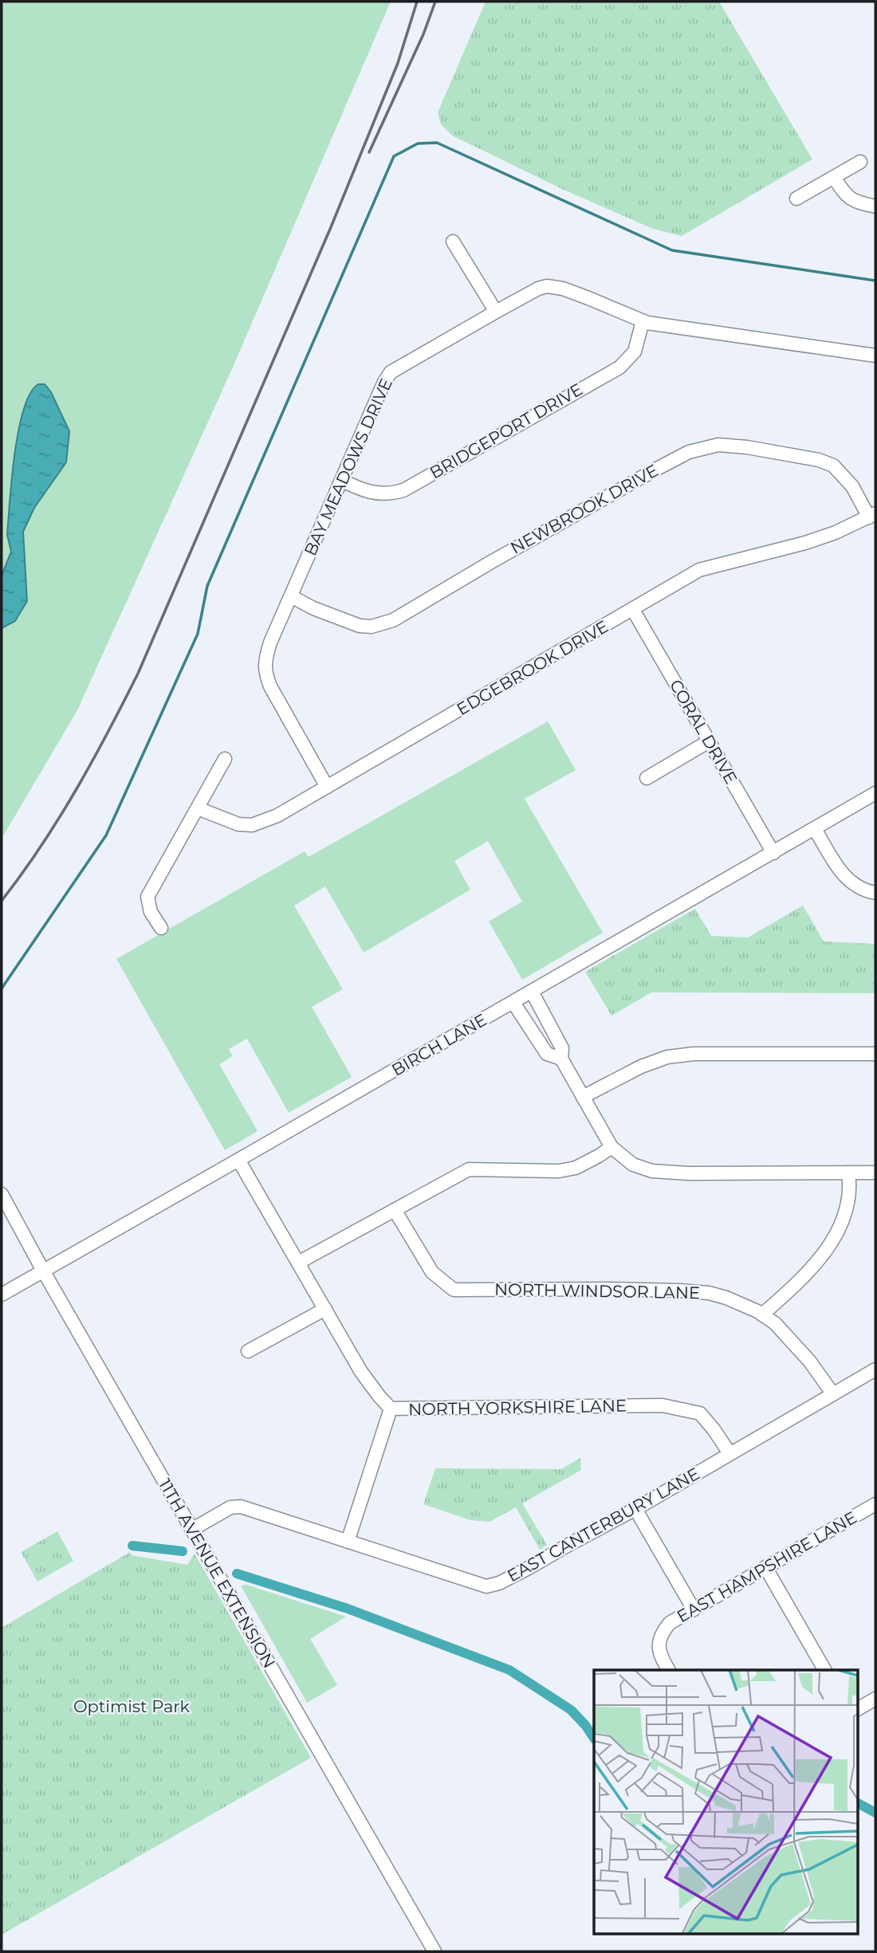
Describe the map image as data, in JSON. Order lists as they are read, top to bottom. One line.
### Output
{"streets":{"street":["BRIDGEPORT DRIVE","BAY MEADOWS DRIVE","NEWBROOK DRIVE","EDGEBROOK DRIVE","CORAL DRIVE","BIRCH LANE","NORTH WINDSOR LANE","NORTH YORKSHIRE LANE","EAST CANTERBURY LANE","EAST HAMPSHIRE LANE","11TH AVENUE EXTENSION"]},"crossings":[["BRIDGEPORT DRIVE","BAY MEADOWS DRIVE"],["BAY MEADOWS DRIVE","NEWBROOK DRIVE"],["BAY MEADOWS DRIVE","EDGEBROOK DRIVE"],["NEWBROOK DRIVE","EDGEBROOK DRIVE"],["EDGEBROOK DRIVE","CORAL DRIVE"],["CORAL DRIVE","BIRCH LANE"],["BIRCH LANE","NORTH YORKSHIRE LANE"],["BIRCH LANE","11TH AVENUE EXTENSION"],["NORTH WINDSOR LANE","EAST CANTERBURY LANE"],["NORTH YORKSHIRE LANE","EAST CANTERBURY LANE"],["EAST CANTERBURY LANE","11TH AVENUE EXTENSION"]],"parks":["Optimist Park"]}
